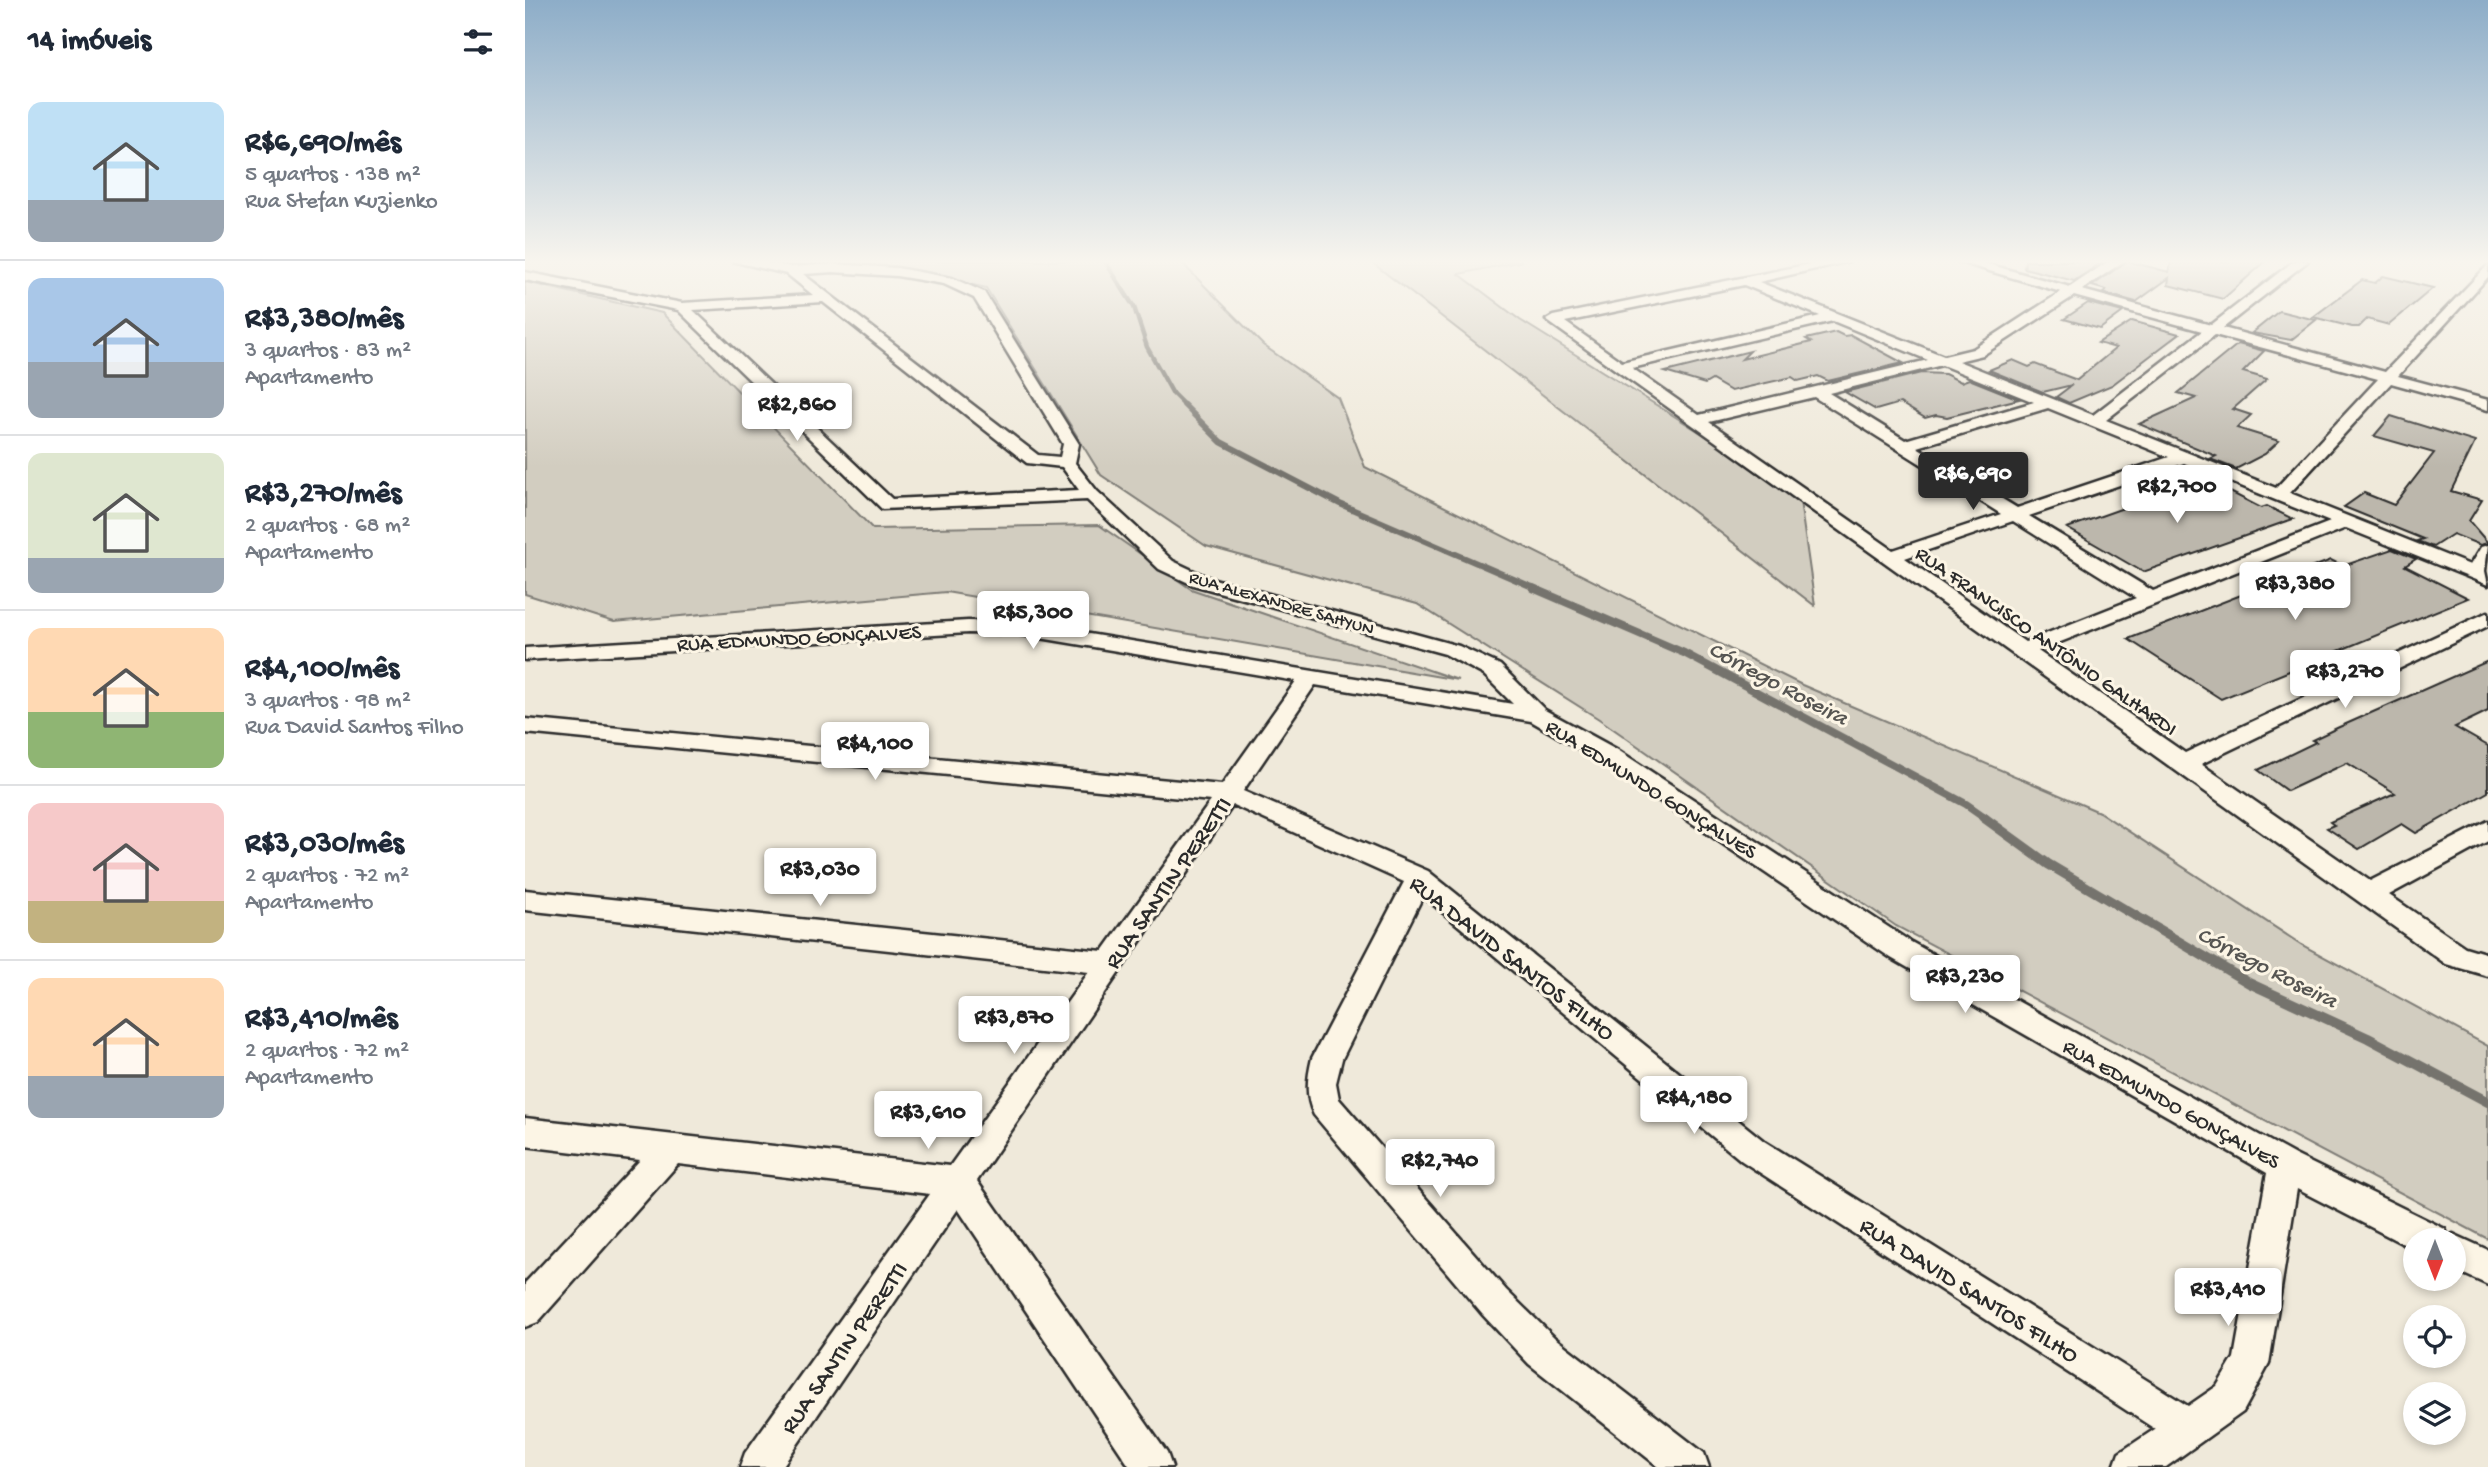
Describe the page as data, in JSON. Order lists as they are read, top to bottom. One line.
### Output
{"streets":{"street":["RUA ALEXANDRE SAHYUN","RUA EDMUNDO GONÇALVES","RUA FRANCISCO ANTÔNIO GALHARDI","RUA SANTIN PERETTI","RUA DAVID SANTOS FILHO"]},"crossings":[["RUA ALEXANDRE SAHYUN","RUA EDMUNDO GONÇALVES"],["RUA EDMUNDO GONÇALVES","RUA SANTIN PERETTI"],["RUA SANTIN PERETTI","RUA DAVID SANTOS FILHO"]],"water":["Córrego Roseira"],"north":"bottom","page":{"heading":"14 imóveis","list":[{"name":"R$6,690/mês","note":"5 quartos · 138 m² · Rua Stefan Kuzienko"},{"name":"R$3,380/mês","note":"3 quartos · 83 m² · Apartamento"},{"name":"R$3,270/mês","note":"2 quartos · 68 m² · Apartamento"},{"name":"R$4,100/mês","note":"3 quartos · 98 m² · Rua David Santos Filho"},{"name":"R$3,030/mês","note":"2 quartos · 72 m² · Apartamento"},{"name":"R$3,410/mês","note":"2 quartos · 72 m² · Apartamento"}],"price":["R$2,860","R$6,690","R$2,700","R$3,380","R$5,300","R$3,270","R$4,100","R$3,030","R$3,230","R$3,870","R$4,180","R$3,610","R$2,740","R$3,410"]}}
